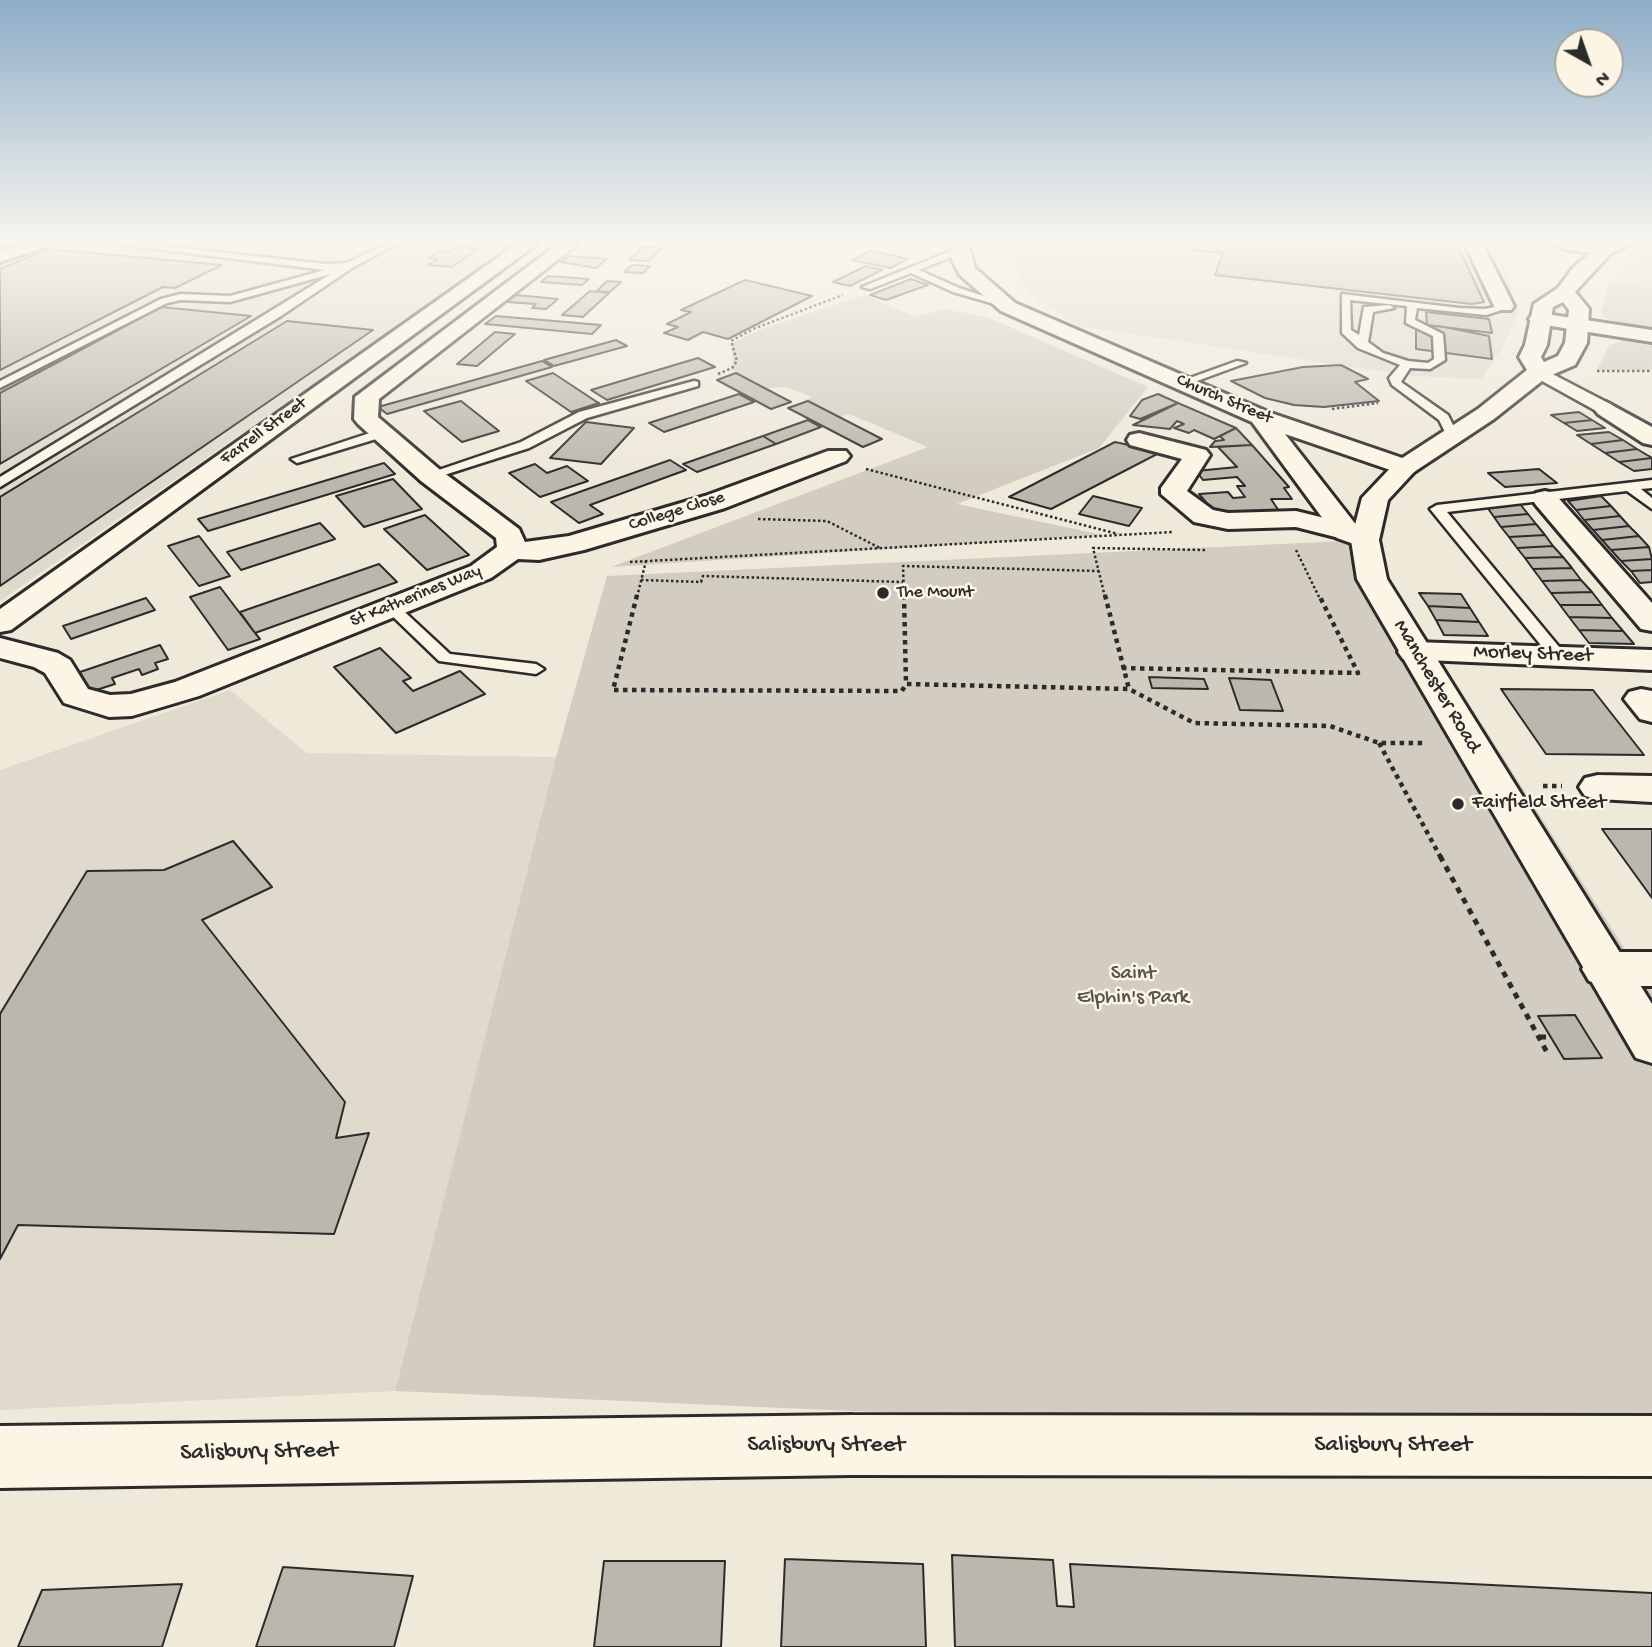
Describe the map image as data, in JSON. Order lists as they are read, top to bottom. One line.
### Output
{"streets":{"street":["Church Street","Farrell Street","College Close","St Katherines Way","Morley Street","Manchester Road","Salisbury Street"]},"crossings":[["Church Street","Manchester Road"],["College Close","St Katherines Way"],["Morley Street","Manchester Road"]],"parks":["Saint Elphin's Park"],"places":["The Mount","Fairfield Street"],"north":"bottom right"}
